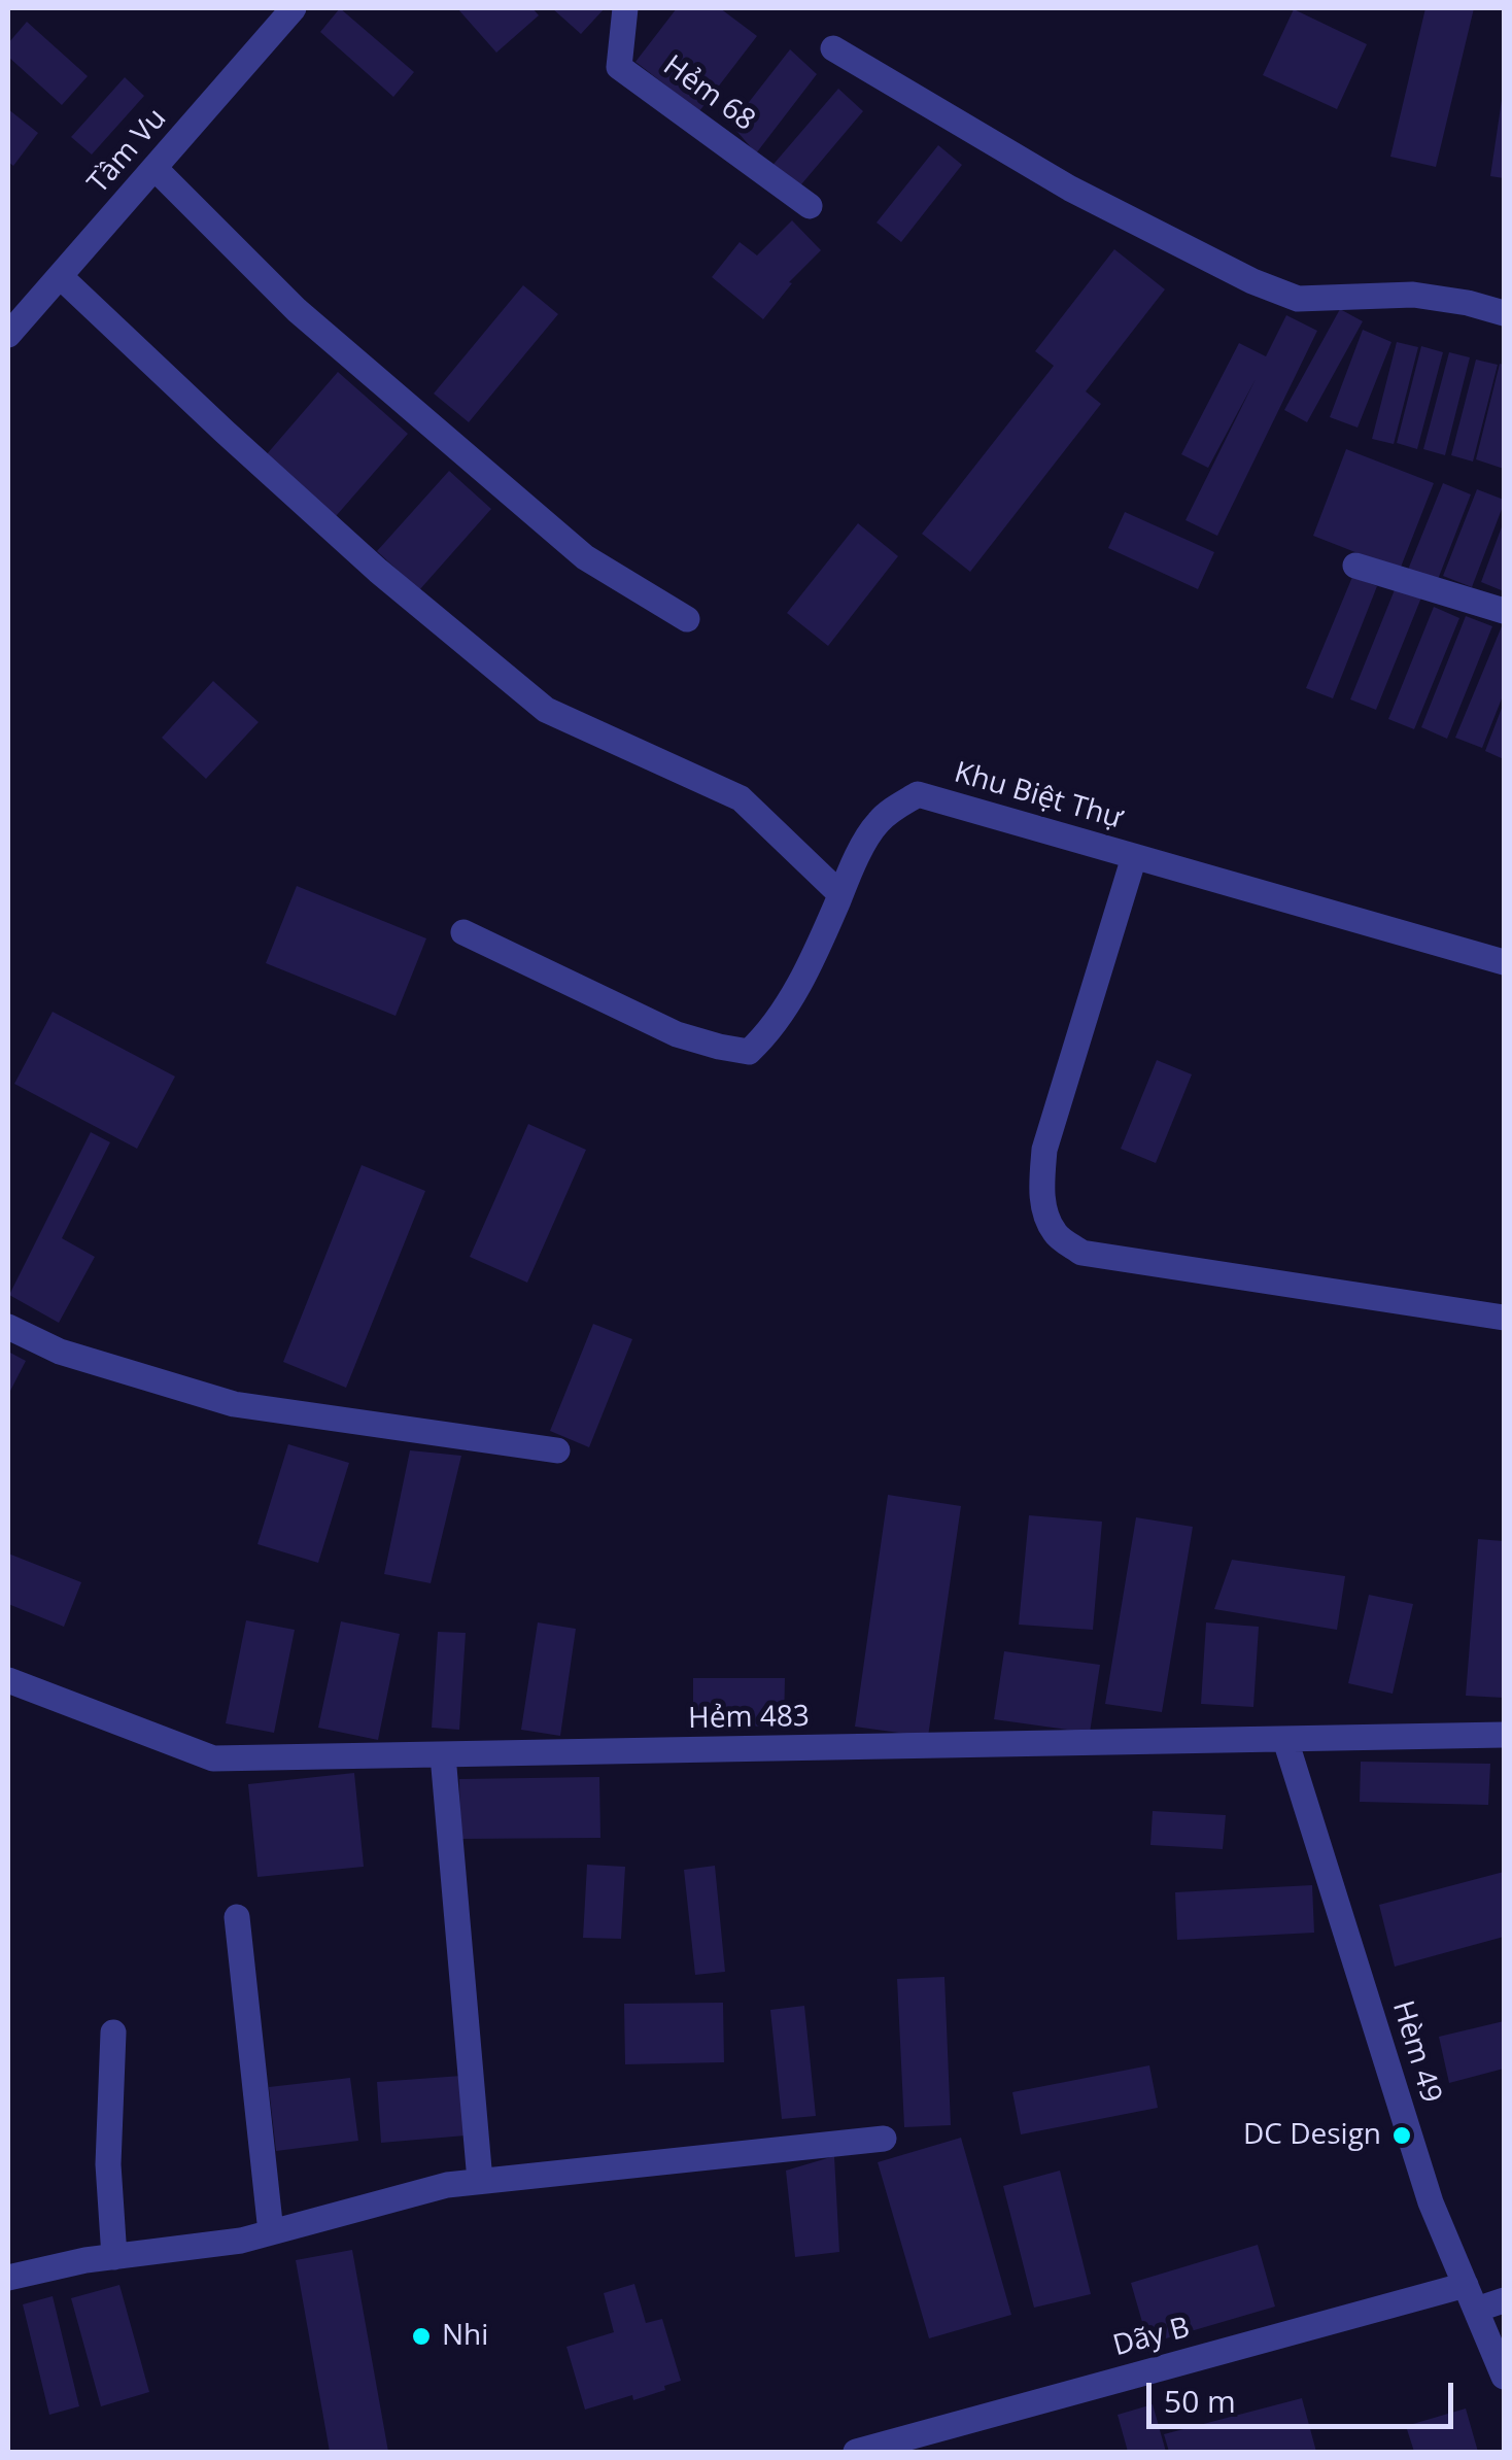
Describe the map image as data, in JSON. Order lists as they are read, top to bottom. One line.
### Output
{"streets":{"street":["Hẻm 68","Tầm Vu","Khu Biệt Thự","Hẻm 483","Hèm 49","Dãy B"]},"crossings":[["Hẻm 483","Hèm 49"],["Hèm 49","Dãy B"]],"places":["DC Design","Nhi"],"scale_bar":"50 m"}
